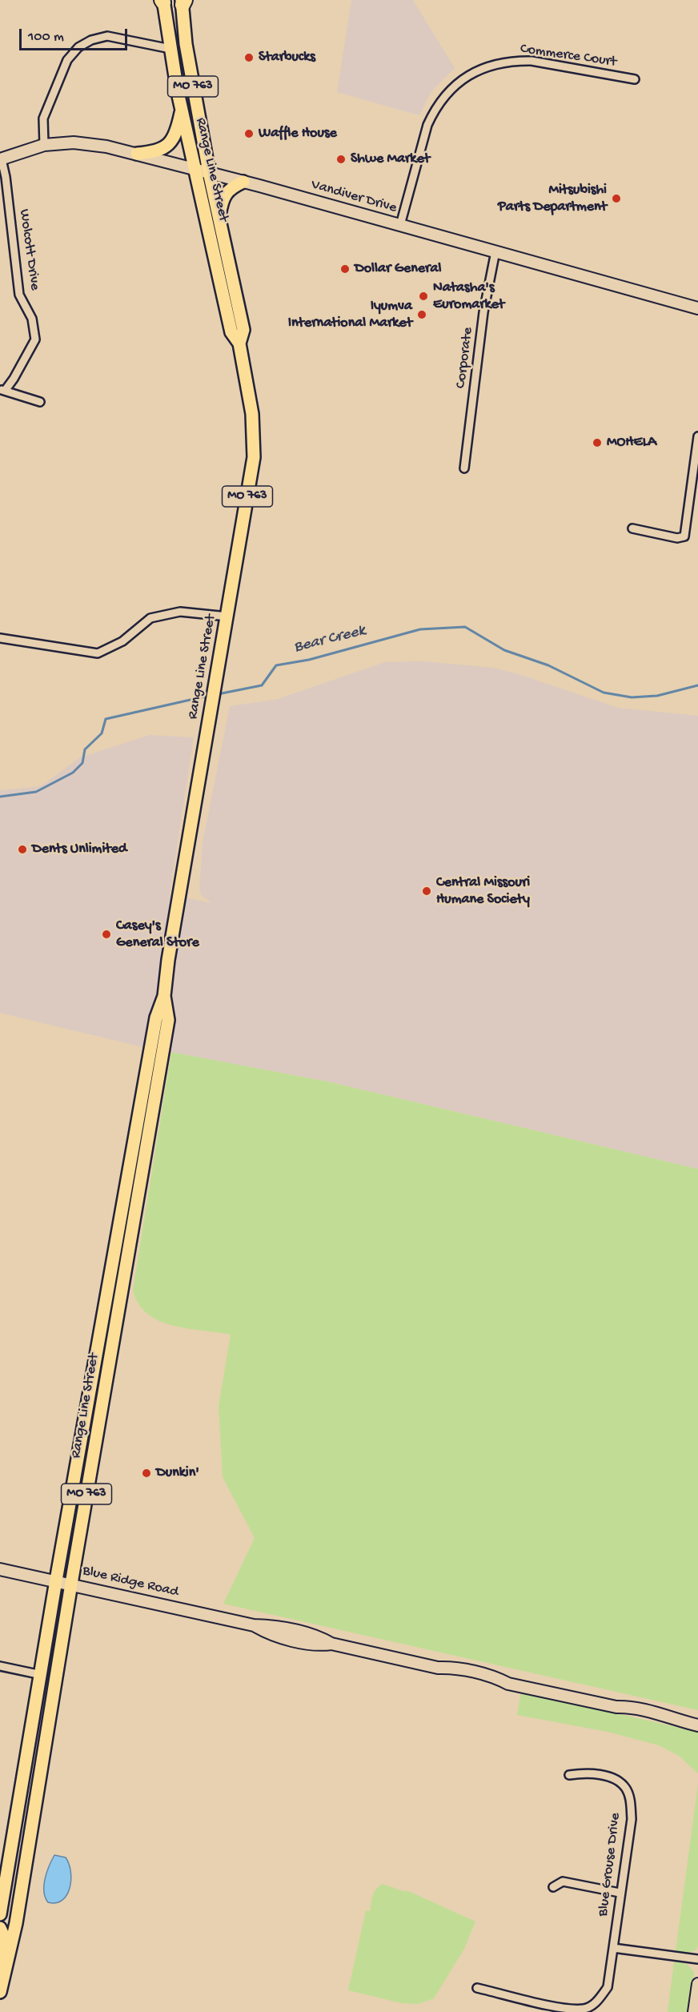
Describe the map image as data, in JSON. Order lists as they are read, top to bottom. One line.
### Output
{"streets":{"main road":["MO 763","Range Line Street"],"street":["Commerce Court","Vandiver Drive","Wolcott Drive","Corporate","Blue Ridge Road","Blue Grouse Drive"]},"crossings":[["Commerce Court","Vandiver Drive"],["Range Line Street","Vandiver Drive"],["Range Line Street","Blue Ridge Road"],["Vandiver Drive","Wolcott Drive"],["Vandiver Drive","Corporate"]],"water":["Bear Creek"],"places":["Starbucks","Waffle House","Shwe Market","Mitsubishi Parts Department","Dollar General","Natasha's Euromarket","Iyumva International Market","MOHELA","Dents Unlimited","Central Missouri Humane Society","Casey's General Store","Dunkin'"],"scale_bar":"100 m"}
